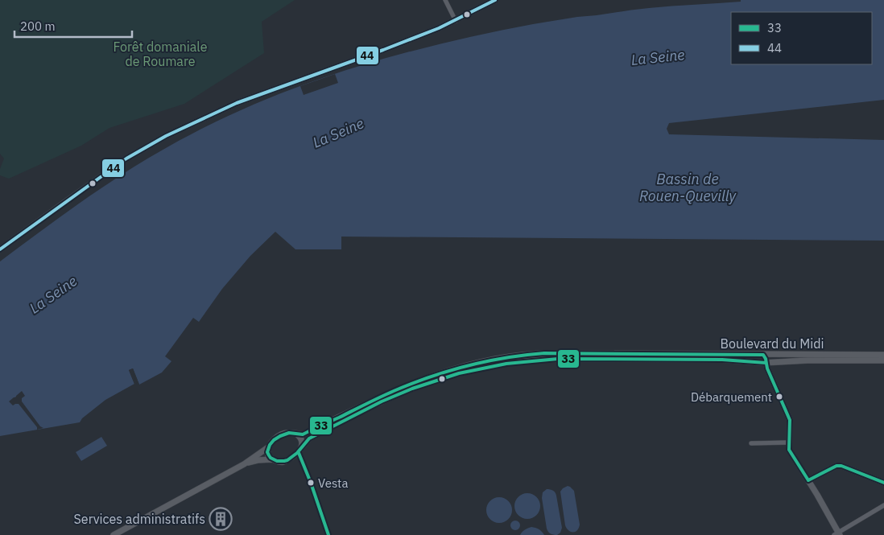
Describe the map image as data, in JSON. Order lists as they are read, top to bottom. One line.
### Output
{"streets":{"main road":["Boulevard du Midi"]},"water":["La Seine","Bassin de Rouen-Quevilly"],"parks":["Forêt domaniale de Roumare"],"places":{"other":["Débarquement","Vesta"],"building":["Services administratifs"]},"lines":["transit line 44","transit line 33"],"legend":["33","44"],"scale_bar":"200 m"}
